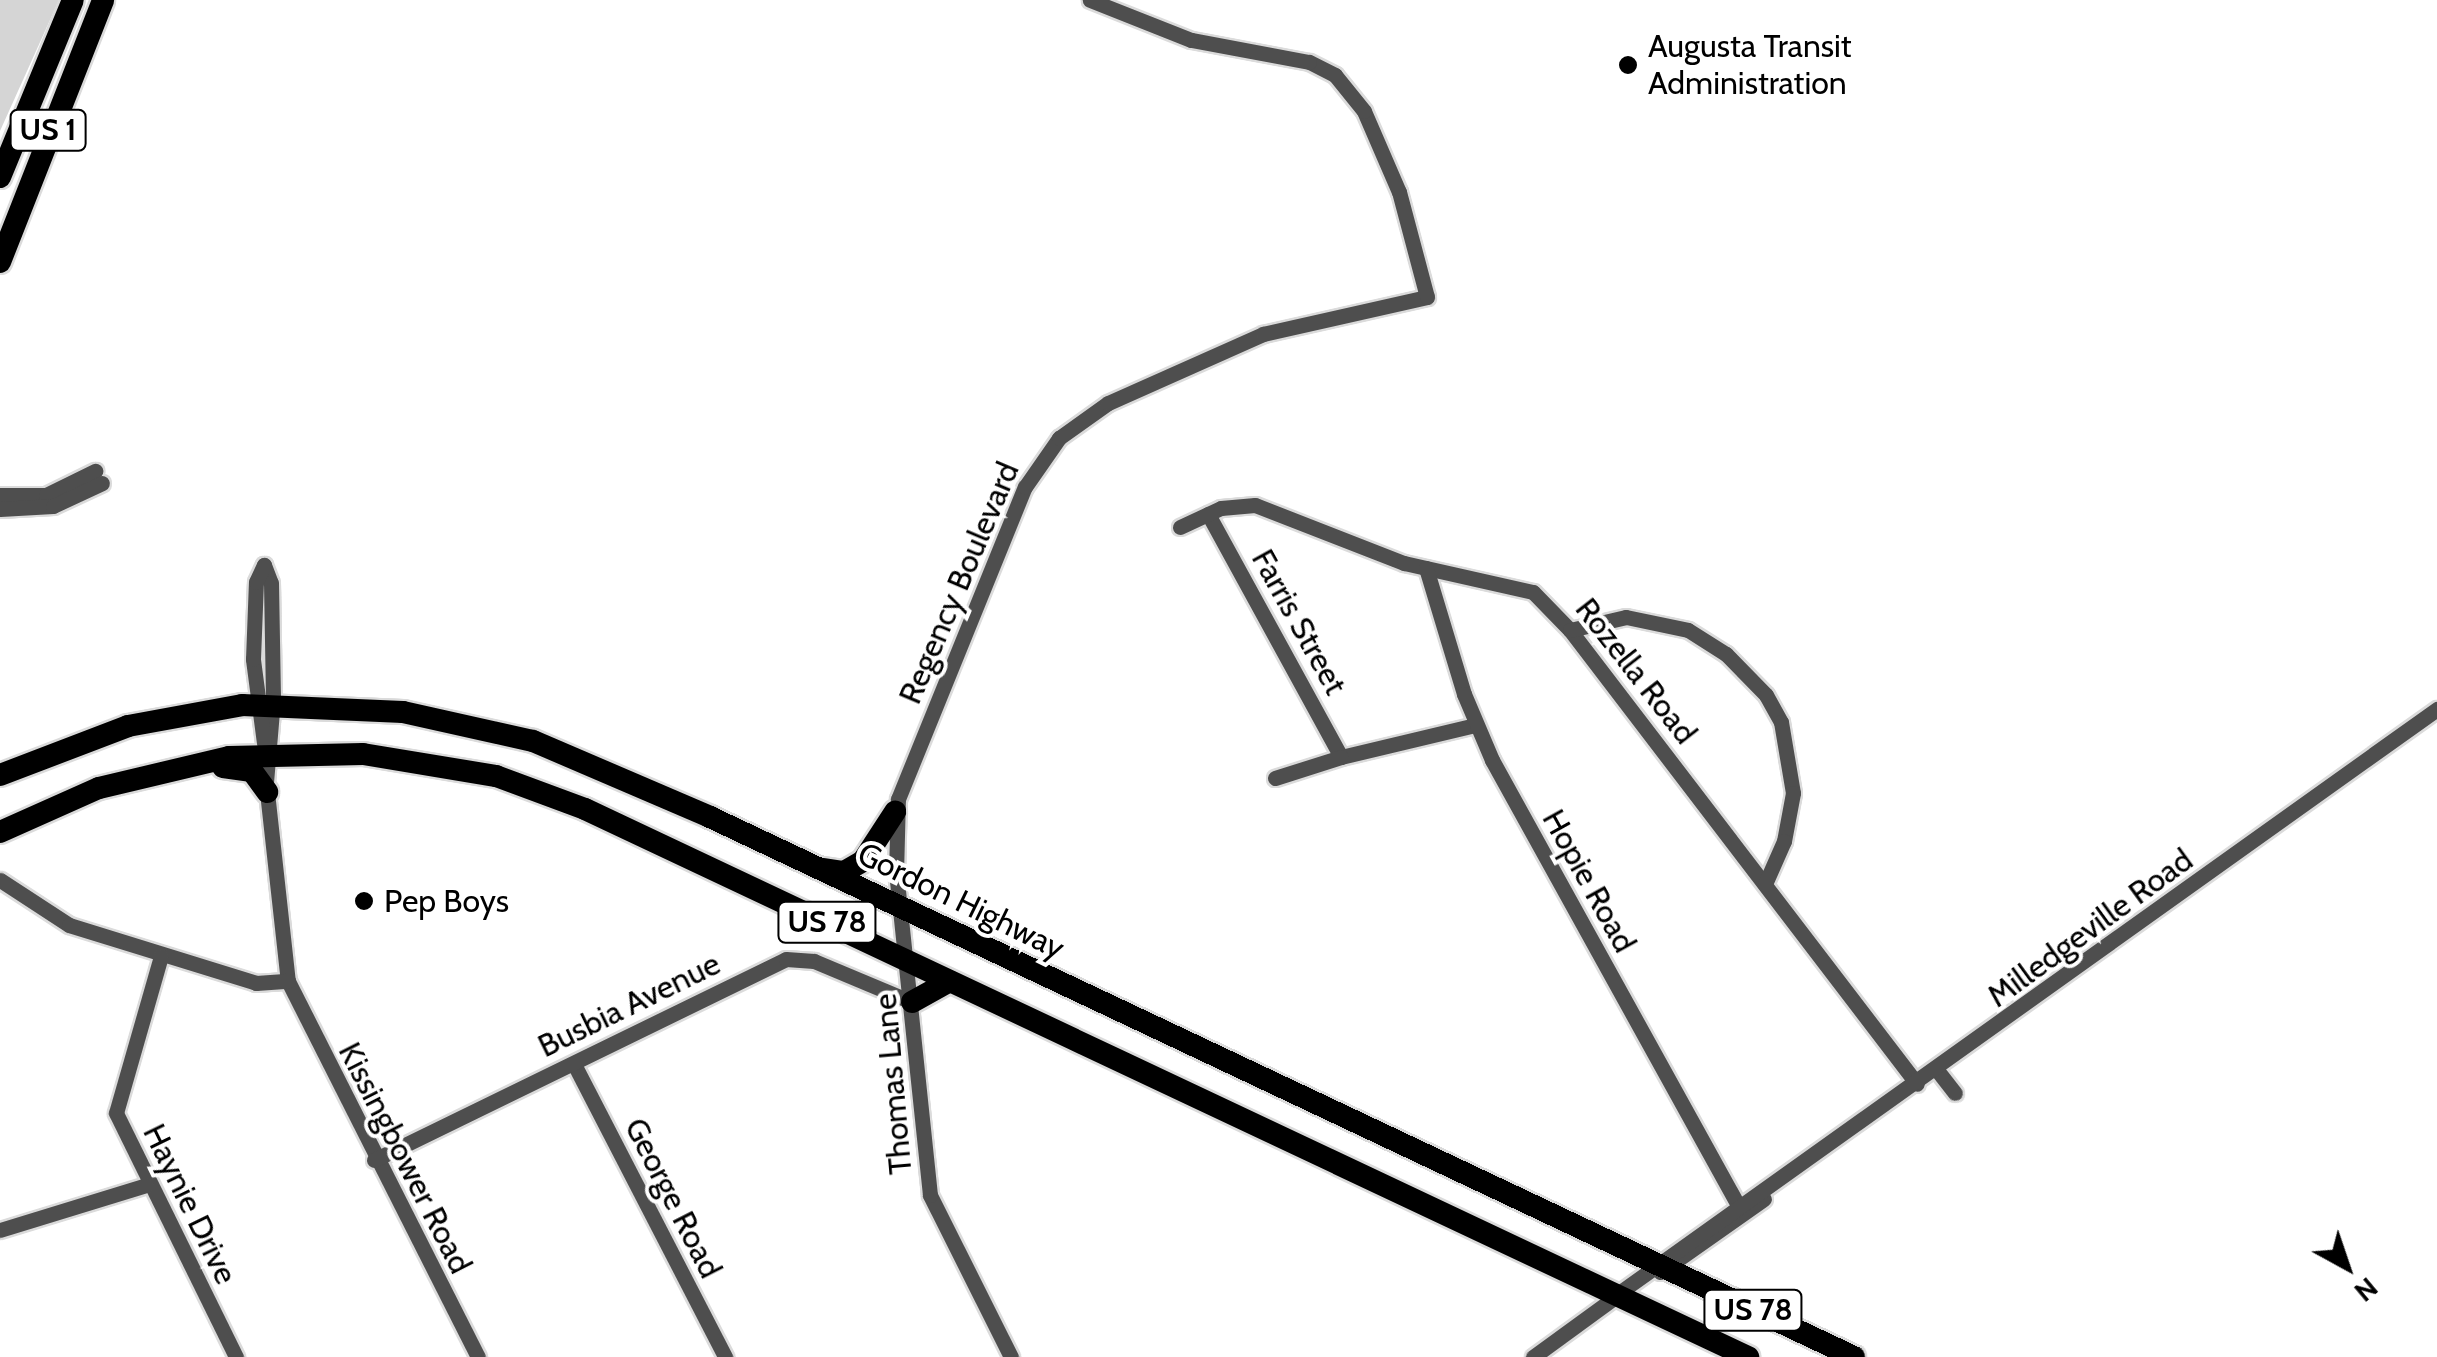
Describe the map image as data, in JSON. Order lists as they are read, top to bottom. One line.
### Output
{"streets":{"highway":["US 1","Gordon Highway","US 78"],"street":["Regency Boulevard","Farris Street","Rozella Road","Hopie Road","Milledgeville Road","Busbia Avenue","Thomas Lane","Kissingbower Road","George Road","Haynie Drive"]},"crossings":[["Regency Boulevard","Gordon Highway"],["Regency Boulevard","Thomas Lane"],["Farris Street","Rozella Road"],["Rozella Road","Hopie Road"],["Rozella Road","Milledgeville Road"],["Hopie Road","Milledgeville Road"],["Gordon Highway","Milledgeville Road"],["Gordon Highway","Thomas Lane"],["Gordon Highway","Kissingbower Road"],["US 78","Milledgeville Road"],["US 78","Thomas Lane"],["US 78","Kissingbower Road"],["Busbia Avenue","Thomas Lane"],["Busbia Avenue","Kissingbower Road"],["Busbia Avenue","George Road"]],"places":["Augusta Transit Administration","Pep Boys"],"north":"bottom right"}
